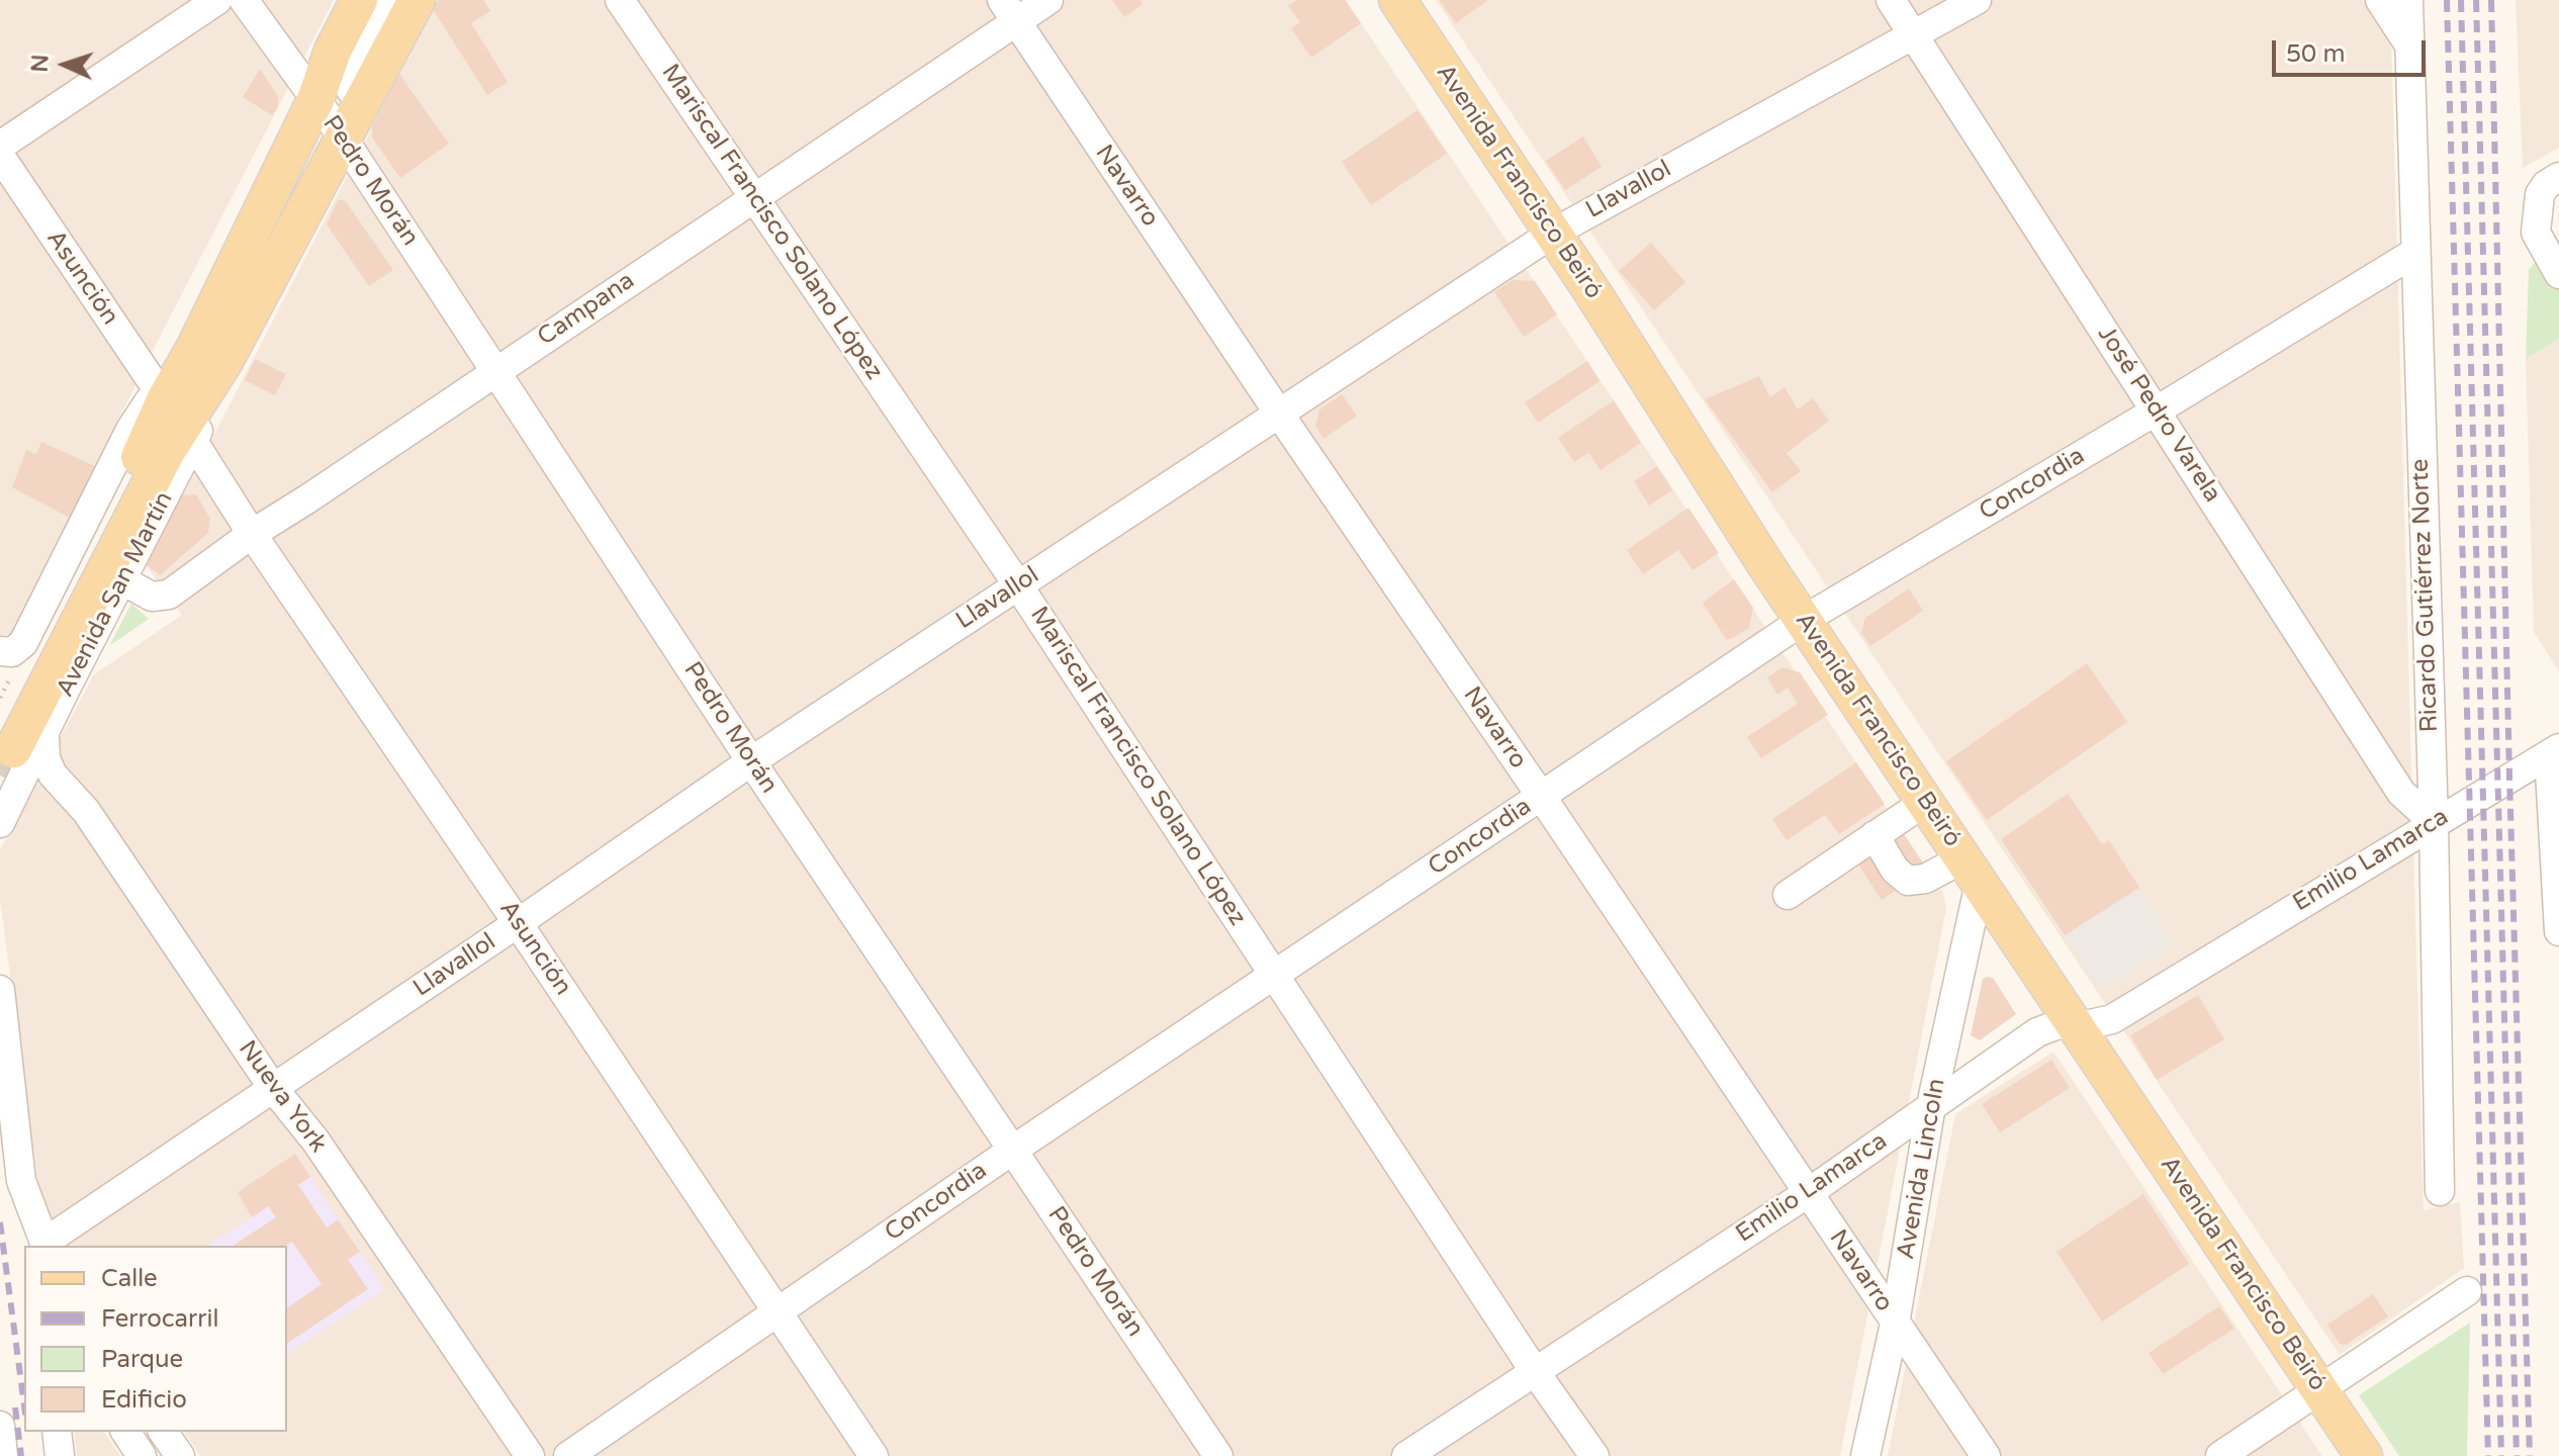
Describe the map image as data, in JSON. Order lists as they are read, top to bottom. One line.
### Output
{"streets":{"main road":["Avenida Francisco Beiró","Avenida San Martín"],"street":["Pedro Morán","Navarro","Llavallol","Mariscal Francisco Solano López","Asunción","Campana","José Pedro Varela","Concordia","Ricardo Gutiérrez Norte","Emilio Lamarca","Nueva York","Avenida Lincoln"]},"crossings":[["Pedro Morán","Llavallol"],["Pedro Morán","Campana"],["Pedro Morán","Concordia"],["Pedro Morán","Avenida San Martín"],["Avenida Francisco Beiró","Llavallol"],["Avenida Francisco Beiró","Concordia"],["Avenida Francisco Beiró","Emilio Lamarca"],["Avenida Francisco Beiró","Avenida Lincoln"],["Navarro","Llavallol"],["Navarro","Campana"],["Navarro","Concordia"],["Navarro","Emilio Lamarca"],["Navarro","Avenida Lincoln"],["Llavallol","Mariscal Francisco Solano López"],["Llavallol","Asunción"],["Llavallol","José Pedro Varela"],["Llavallol","Nueva York"],["Mariscal Francisco Solano López","Campana"],["Mariscal Francisco Solano López","Concordia"],["Mariscal Francisco Solano López","Emilio Lamarca"],["Asunción","Campana"],["Asunción","Concordia"],["Asunción","Avenida San Martín"],["Campana","Avenida San Martín"],["José Pedro Varela","Concordia"],["José Pedro Varela","Ricardo Gutiérrez Norte"],["José Pedro Varela","Emilio Lamarca"],["Concordia","Ricardo Gutiérrez Norte"],["Avenida San Martín","Nueva York"],["Ricardo Gutiérrez Norte","Emilio Lamarca"],["Emilio Lamarca","Avenida Lincoln"]],"legend":["Calle","Ferrocarril","Parque","Edificio"],"scale_bar":"50 m","north":"left"}
